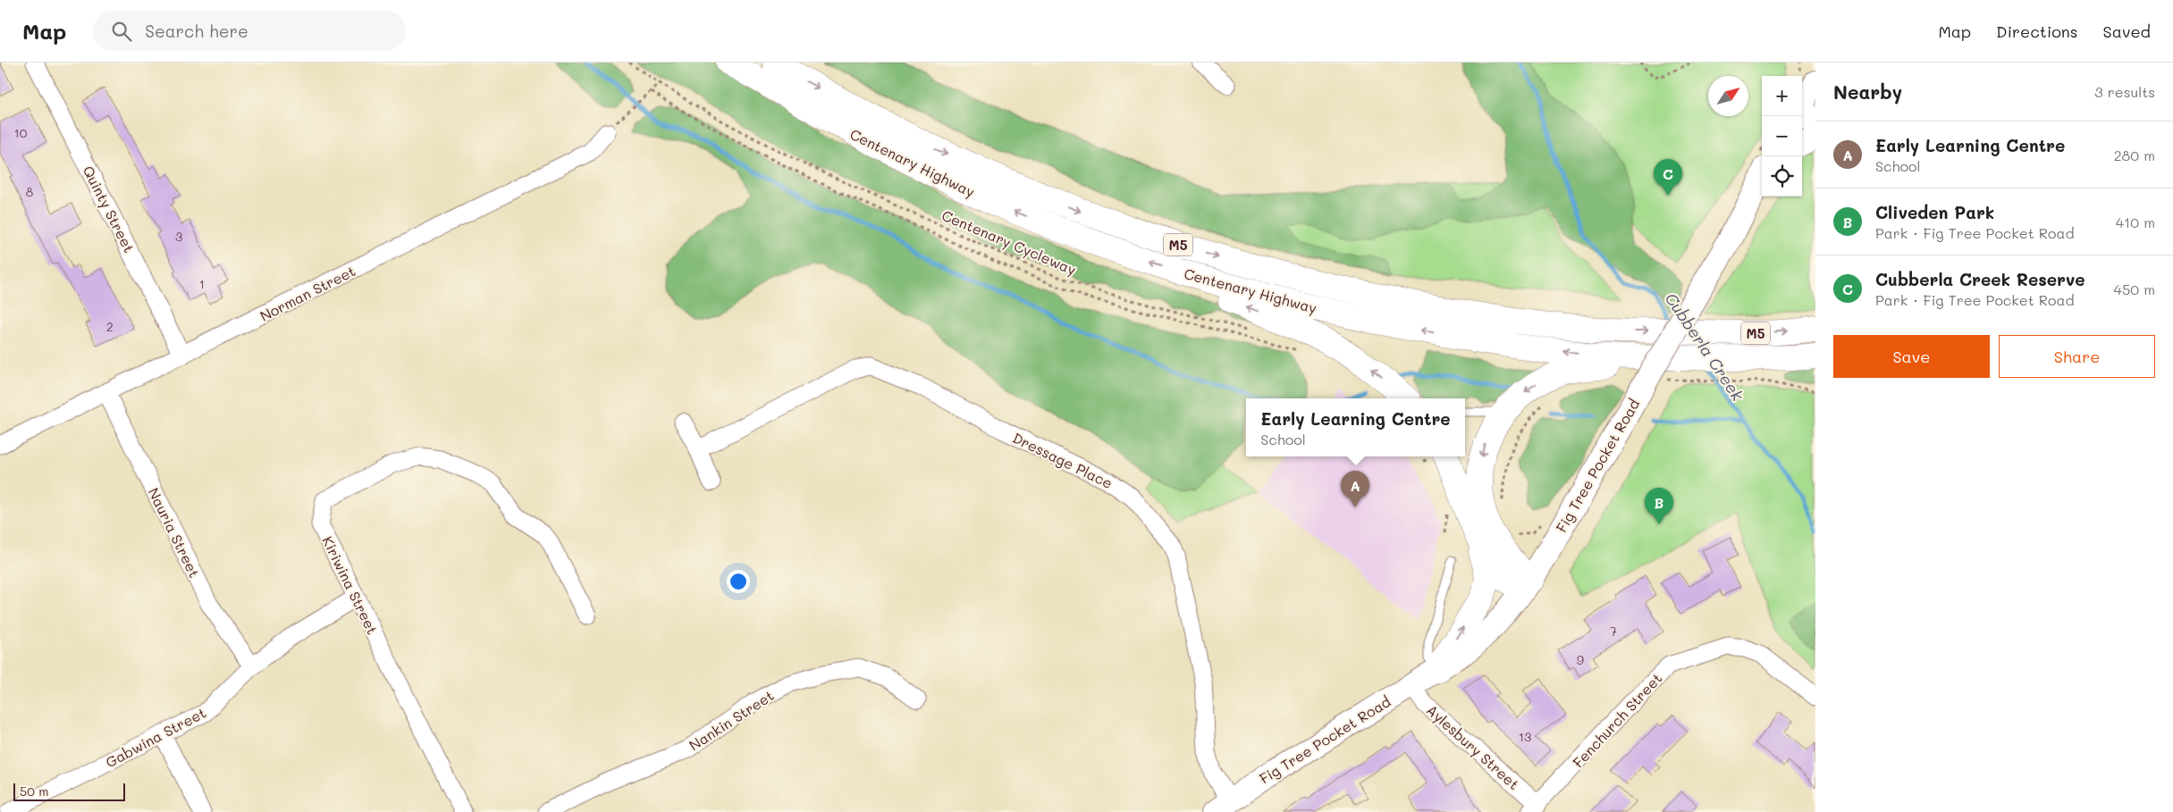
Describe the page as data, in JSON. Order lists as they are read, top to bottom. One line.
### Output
{"streets":{"highway":["Centenary Highway","M5"],"main road":["Fig Tree Pocket Road"],"street":["Quinty Street","Norman Street","Dressage Place","Nauria Street","Kiriwina Street","Nankin Street","Fenchurch Street","Gabwina Street","Aylesbury Street"],"path":["Centenary Cycleway"]},"crossings":[["Quinty Street","Norman Street"],["Norman Street","Nauria Street"],["Dressage Place","Fig Tree Pocket Road"],["Fig Tree Pocket Road","Aylesbury Street"],["Nauria Street","Gabwina Street"],["Kiriwina Street","Gabwina Street"],["Fenchurch Street","Aylesbury Street"]],"water":["Cubberla Creek"],"house_numbers":["10","8","3","1","2","7","9","13"],"scale_bar":"50 m","north":"top right","page":{"header":"Map","search":"Search here","nav":["Map","Directions","Saved"],"heading":["Nearby","3 results"],"map_buttons":["+","−"],"list":[{"mark":"A","name":"Early Learning Centre","note":"School","value":"280 m"},{"mark":"B","name":"Cliveden Park","note":"Park · Fig Tree Pocket Road","value":"410 m"},{"mark":"C","name":"Cubberla Creek Reserve","note":"Park · Fig Tree Pocket Road","value":"450 m"}],"pins":["C","A","B"],"buttons":["Save","Share"],"popup":["Early Learning Centre","School"],"scale":"50 m"}}
